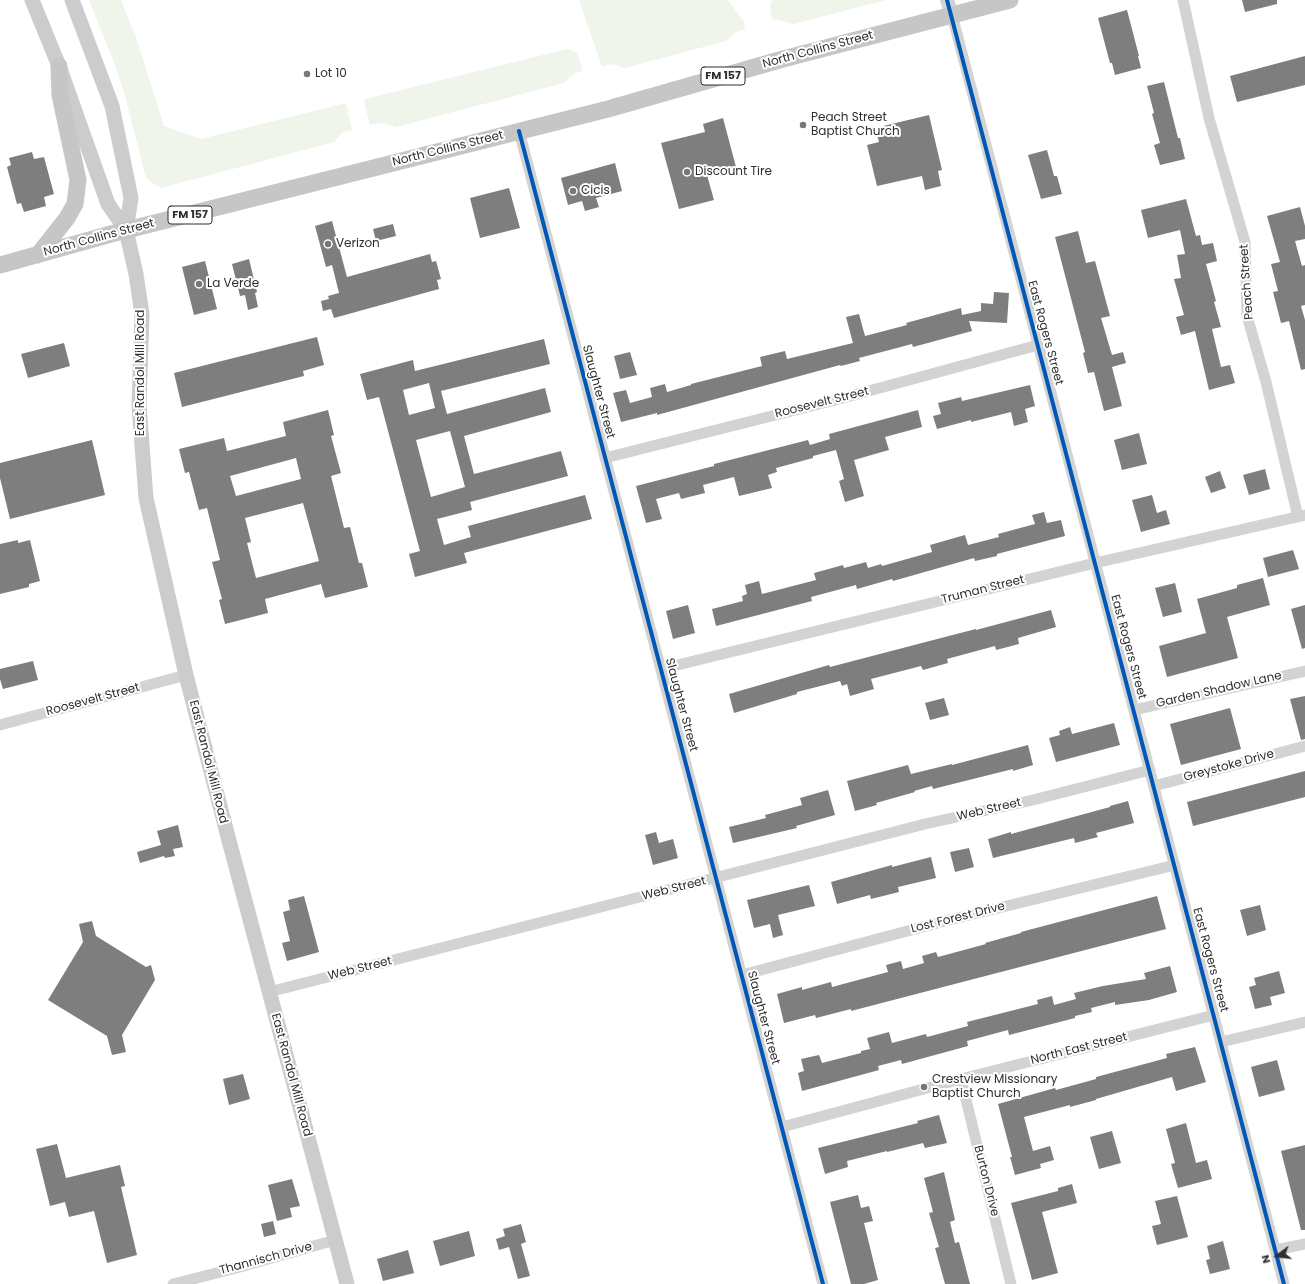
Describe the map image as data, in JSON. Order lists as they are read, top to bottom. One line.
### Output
{"streets":{"main road":["North Collins Street","FM 157","East Randol Mill Road"],"street":["Peach Street","East Rogers Street","Slaughter Street","Roosevelt Street","Truman Street","Garden Shadow Lane","Greystoke Drive","Web Street","Lost Forest Drive","North East Street","Burton Drive","Thannisch Drive"]},"crossings":[["North Collins Street","East Rogers Street"],["North Collins Street","East Randol Mill Road"],["North Collins Street","Slaughter Street"],["Peach Street","Truman Street"],["East Rogers Street","Roosevelt Street"],["East Rogers Street","Truman Street"],["East Rogers Street","Garden Shadow Lane"],["East Rogers Street","Greystoke Drive"],["East Rogers Street","Web Street"],["East Rogers Street","Lost Forest Drive"],["East Rogers Street","North East Street"],["East Randol Mill Road","Roosevelt Street"],["East Randol Mill Road","Web Street"],["East Randol Mill Road","Thannisch Drive"],["Slaughter Street","Roosevelt Street"],["Slaughter Street","Truman Street"],["Slaughter Street","Web Street"],["Slaughter Street","Lost Forest Drive"],["Slaughter Street","North East Street"],["North East Street","Burton Drive"]],"places":["Lot 10","Peach Street Baptist Church","Discount Tire","Cicis","Verizon","La Verde","Crestview Missionary Baptist Church"],"north":"left"}
